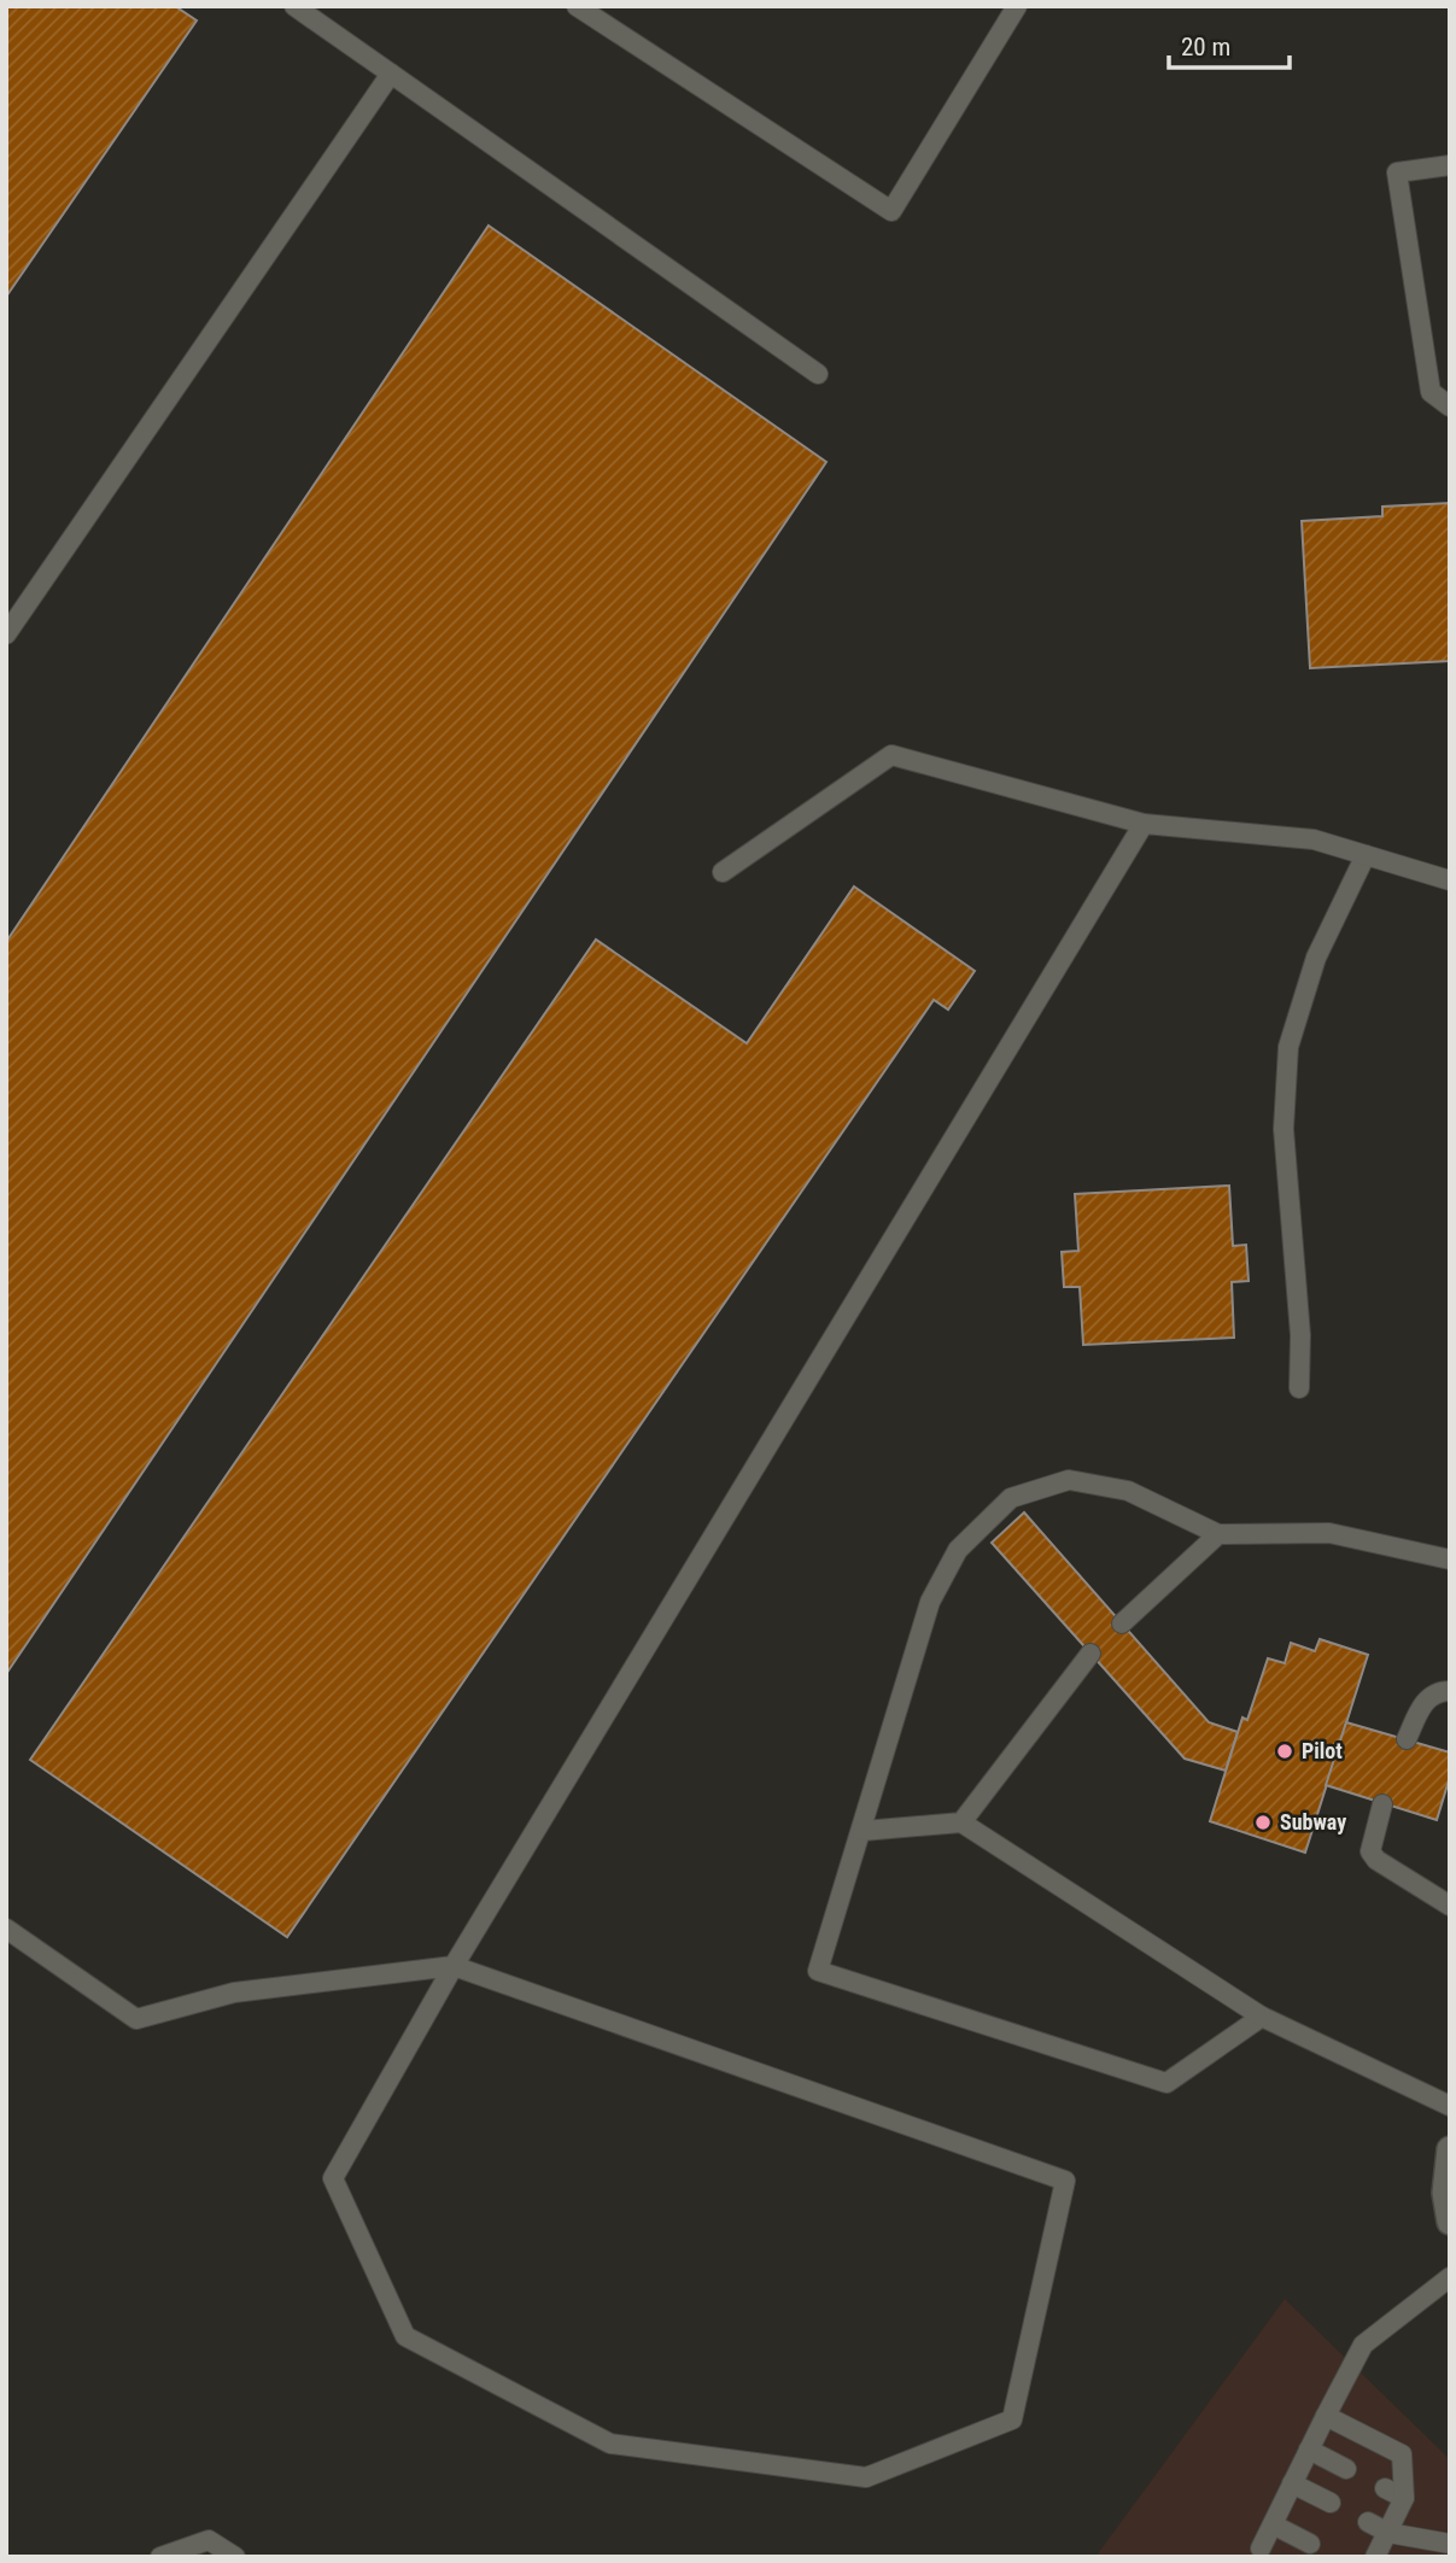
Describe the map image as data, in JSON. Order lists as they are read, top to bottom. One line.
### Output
{"places":["Pilot","Subway"],"scale_bar":"20 m"}
